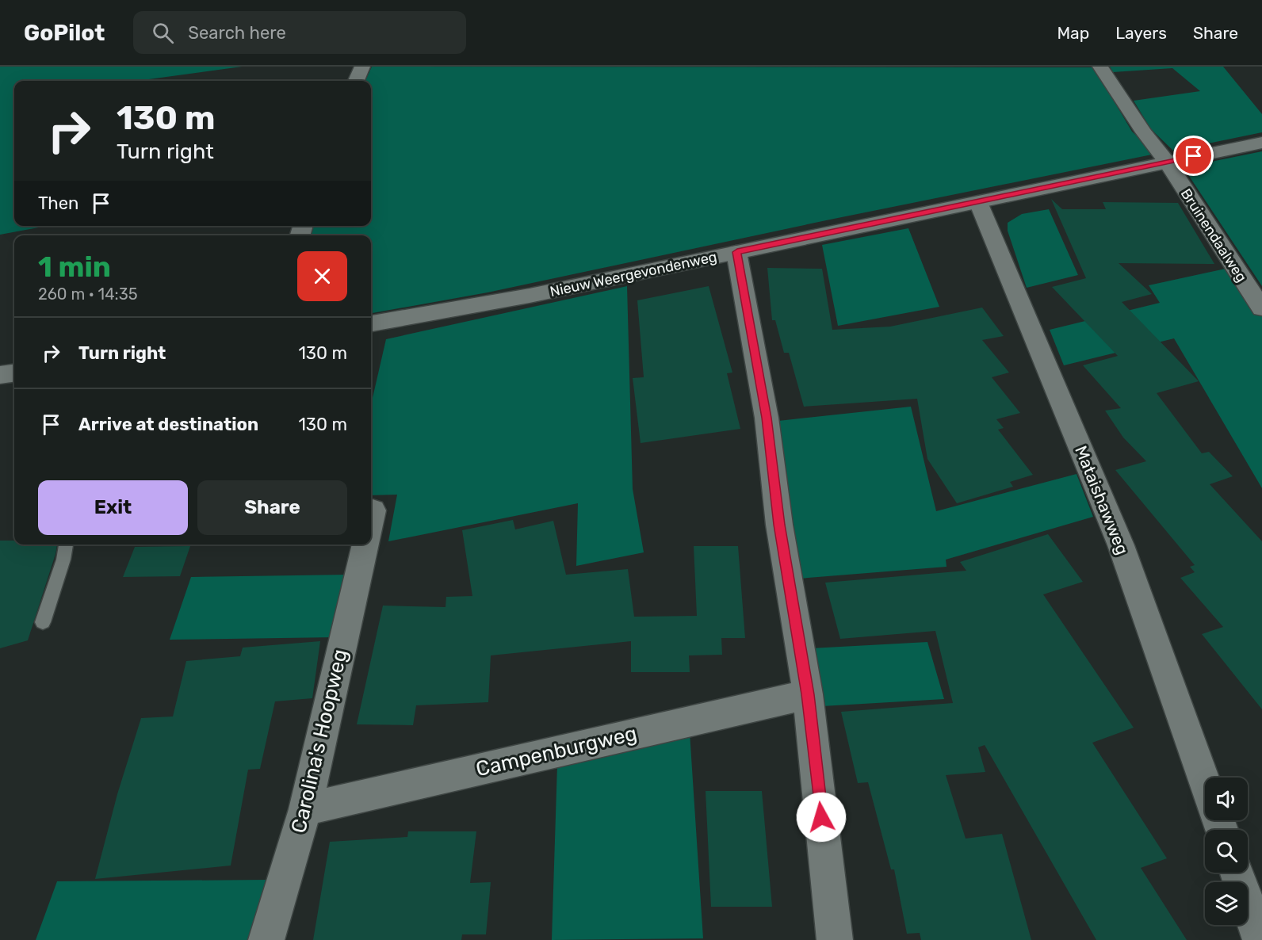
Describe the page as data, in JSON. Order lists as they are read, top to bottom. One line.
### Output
{"streets":{"street":["Bruinendaalweg","Nieuw Weergevondenweg","Mataishawweg","Carolina's Hoopweg","Campenburgweg"]},"crossings":[["Bruinendaalweg","Nieuw Weergevondenweg"],["Nieuw Weergevondenweg","Mataishawweg"],["Carolina's Hoopweg","Campenburgweg"]],"page":{"header":"GoPilot","search":"Search here","nav":["Map","Layers","Share"],"turn":["130 m","Turn right"],"then":"Then","heading":["1 min","260 m · 14:35"],"list":[{"name":"Turn right","value":"130 m"},{"name":"Arrive at destination","value":"130 m"}],"buttons":["Exit","Share"]}}
